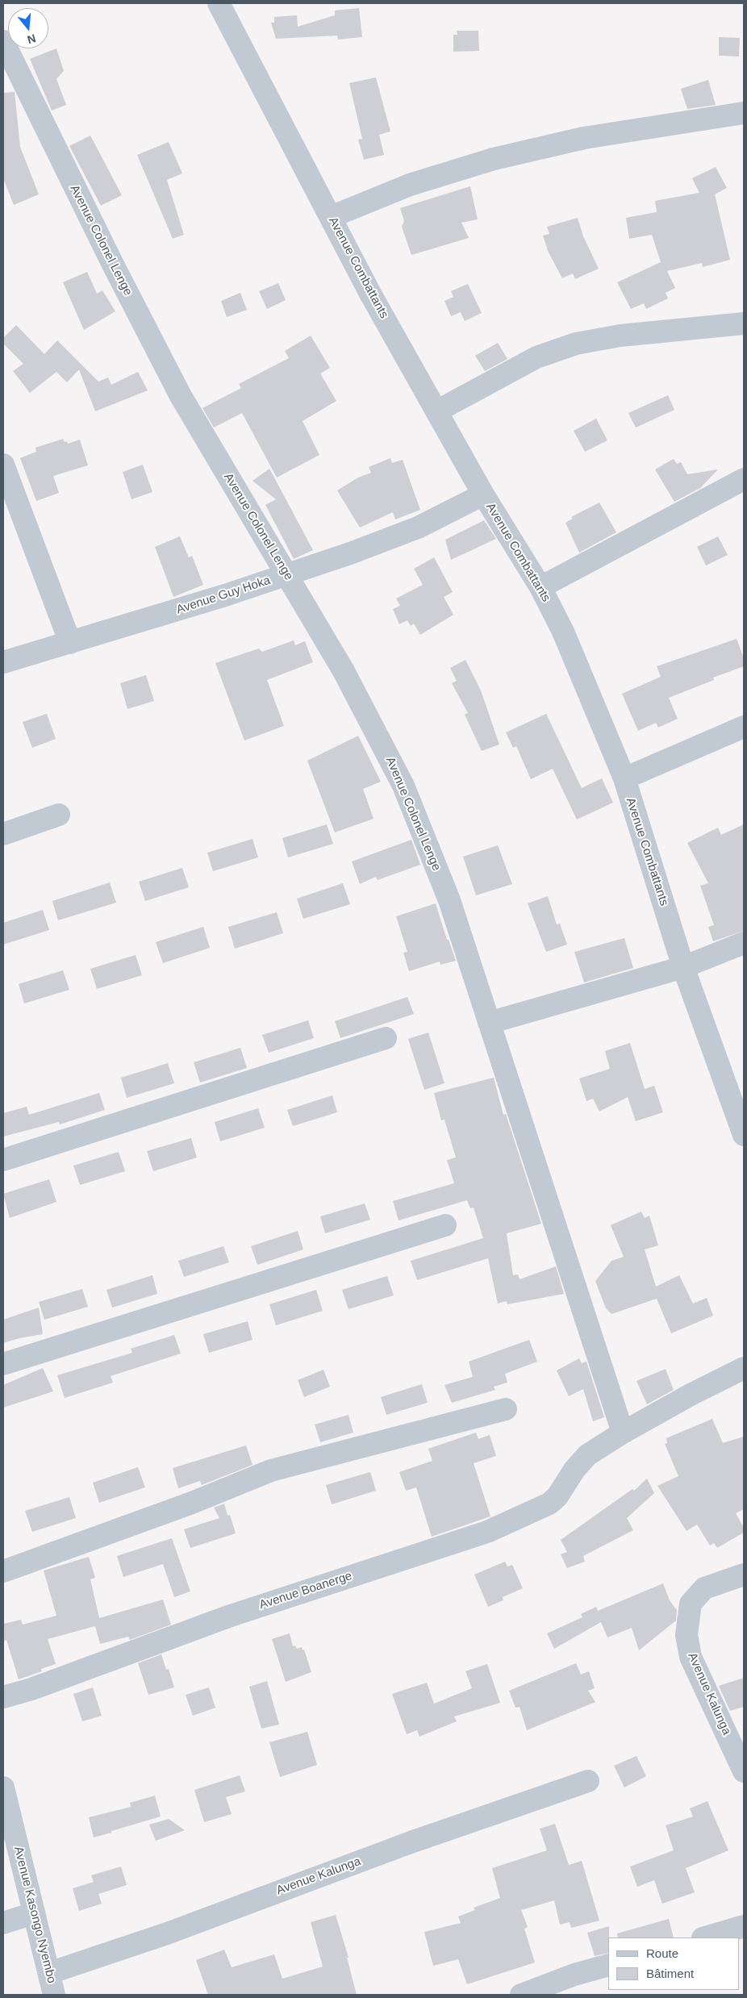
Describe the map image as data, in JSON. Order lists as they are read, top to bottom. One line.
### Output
{"streets":{"street":["Avenue Colonel Lenge","Avenue Combattants","Avenue Guy Hoka","Avenue Boanerge","Avenue Kalunga","Avenue Kasongo Nyembo"]},"crossings":[["Avenue Colonel Lenge","Avenue Guy Hoka"],["Avenue Colonel Lenge","Avenue Boanerge"],["Avenue Combattants","Avenue Guy Hoka"],["Avenue Kalunga","Avenue Kasongo Nyembo"]],"legend":["Route","Bâtiment"],"north":"bottom"}
